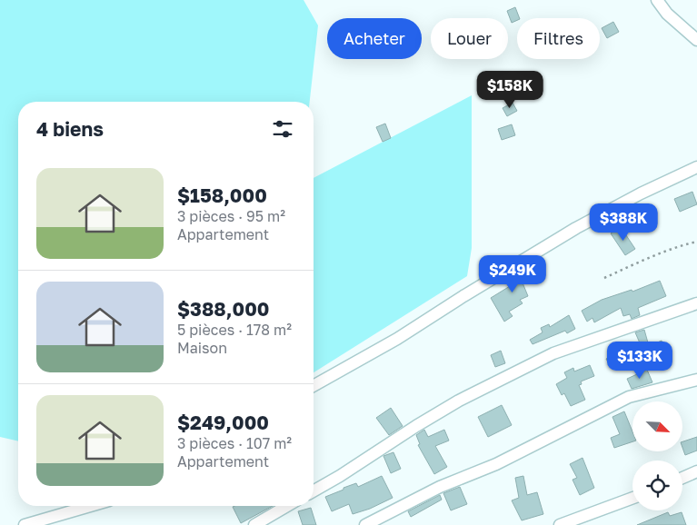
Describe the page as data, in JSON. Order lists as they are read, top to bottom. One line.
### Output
{"north":"bottom right","page":{"chip":["Acheter","Louer","Filtres"],"price":["$158K","$388K","$249K","$133K"],"heading":"4 biens","list":[{"name":"$158,000","note":"3 pièces · 95 m² · Appartement"},{"name":"$388,000","note":"5 pièces · 178 m² · Maison"},{"name":"$249,000","note":"3 pièces · 107 m² · Appartement"}]}}
